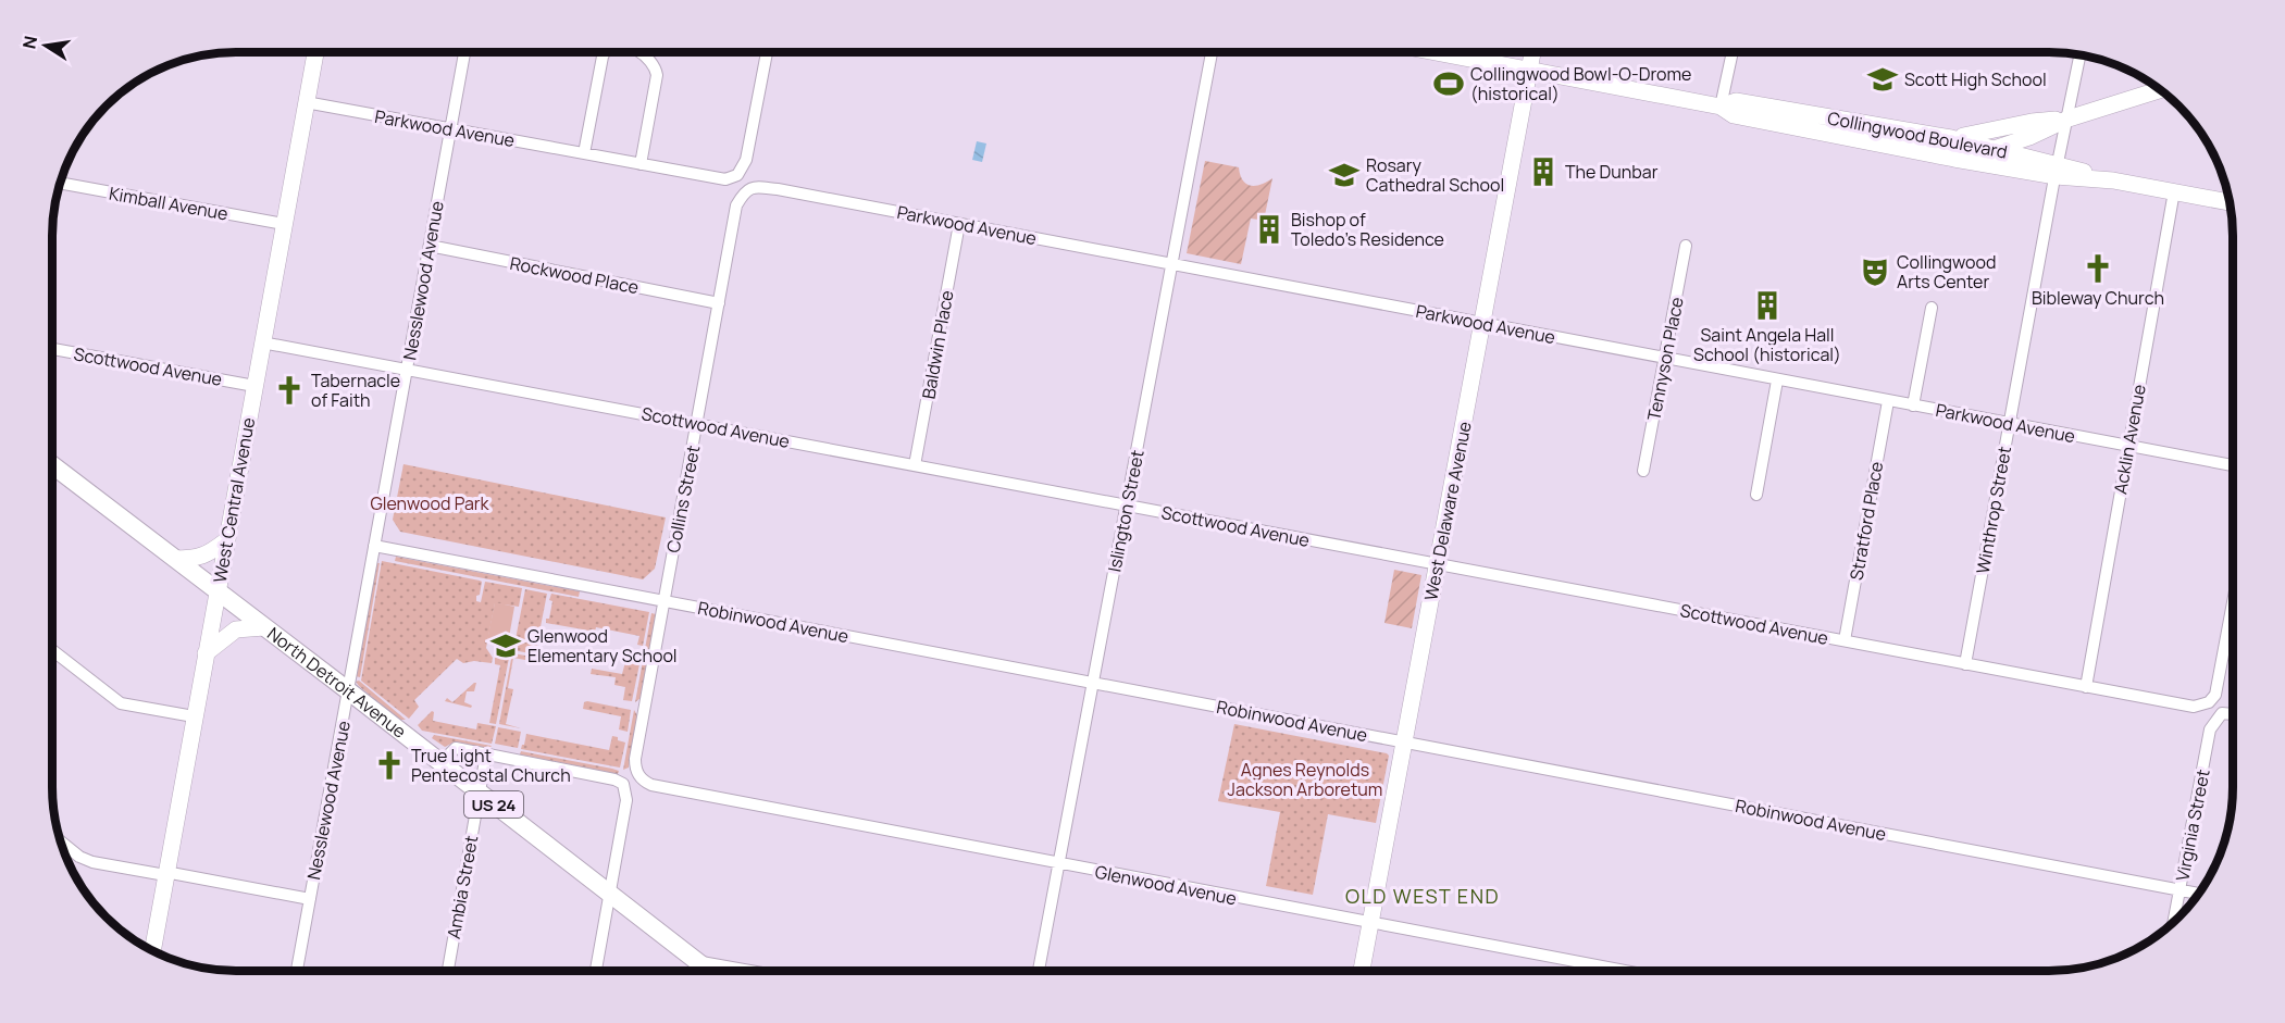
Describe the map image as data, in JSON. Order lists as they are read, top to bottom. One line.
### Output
{"streets":{"main road":["Collingwood Boulevard","West Central Avenue","West Delaware Avenue","North Detroit Avenue","US 24"],"street":["Parkwood Avenue","Kimball Avenue","Rockwood Place","Nesslewood Avenue","Baldwin Place","Tennyson Place","Scottwood Avenue","Acklin Avenue","Collins Street","Winthrop Street","Islington Street","Stratford Place","Robinwood Avenue","Virginia Street","Glenwood Avenue","Ambia Street"]},"crossings":[["Parkwood Avenue","Nesslewood Avenue"],["Parkwood Avenue","Baldwin Place"],["Parkwood Avenue","Tennyson Place"],["Parkwood Avenue","Acklin Avenue"],["Parkwood Avenue","Collins Street"],["Parkwood Avenue","West Central Avenue"],["Parkwood Avenue","Winthrop Street"],["Parkwood Avenue","Islington Street"],["Parkwood Avenue","West Delaware Avenue"],["Parkwood Avenue","Stratford Place"],["Collingwood Boulevard","Acklin Avenue"],["Collingwood Boulevard","Winthrop Street"],["Collingwood Boulevard","West Delaware Avenue"],["Kimball Avenue","West Central Avenue"],["Rockwood Place","Nesslewood Avenue"],["Rockwood Place","Collins Street"],["Nesslewood Avenue","Scottwood Avenue"],["Nesslewood Avenue","Robinwood Avenue"],["Nesslewood Avenue","North Detroit Avenue"],["Baldwin Place","Scottwood Avenue"],["Scottwood Avenue","Acklin Avenue"],["Scottwood Avenue","Collins Street"],["Scottwood Avenue","West Central Avenue"],["Scottwood Avenue","Winthrop Street"],["Scottwood Avenue","Islington Street"],["Scottwood Avenue","West Delaware Avenue"],["Scottwood Avenue","Stratford Place"],["Collins Street","Robinwood Avenue"],["Collins Street","Glenwood Avenue"],["West Central Avenue","North Detroit Avenue"],["Islington Street","Robinwood Avenue"],["Islington Street","Glenwood Avenue"],["West Delaware Avenue","Robinwood Avenue"],["West Delaware Avenue","Glenwood Avenue"],["Robinwood Avenue","Virginia Street"],["North Detroit Avenue","Ambia Street"]],"districts":["OLD WEST END"],"parks":["Glenwood Park","Agnes Reynolds Jackson Arboretum"],"places":{"school or university":["Scott High School","Rosary Cathedral School","Glenwood Elementary School"],"sports":["Collingwood Bowl-O-Drome (historical)"],"building":["The Dunbar","Bishop of Toledo's Residence","Saint Angela Hall School (historical)"],"church":["Bibleway Church","Tabernacle of Faith","True Light Pentecostal Church"],"theatre":["Collingwood Arts Center"]},"north":"left"}
